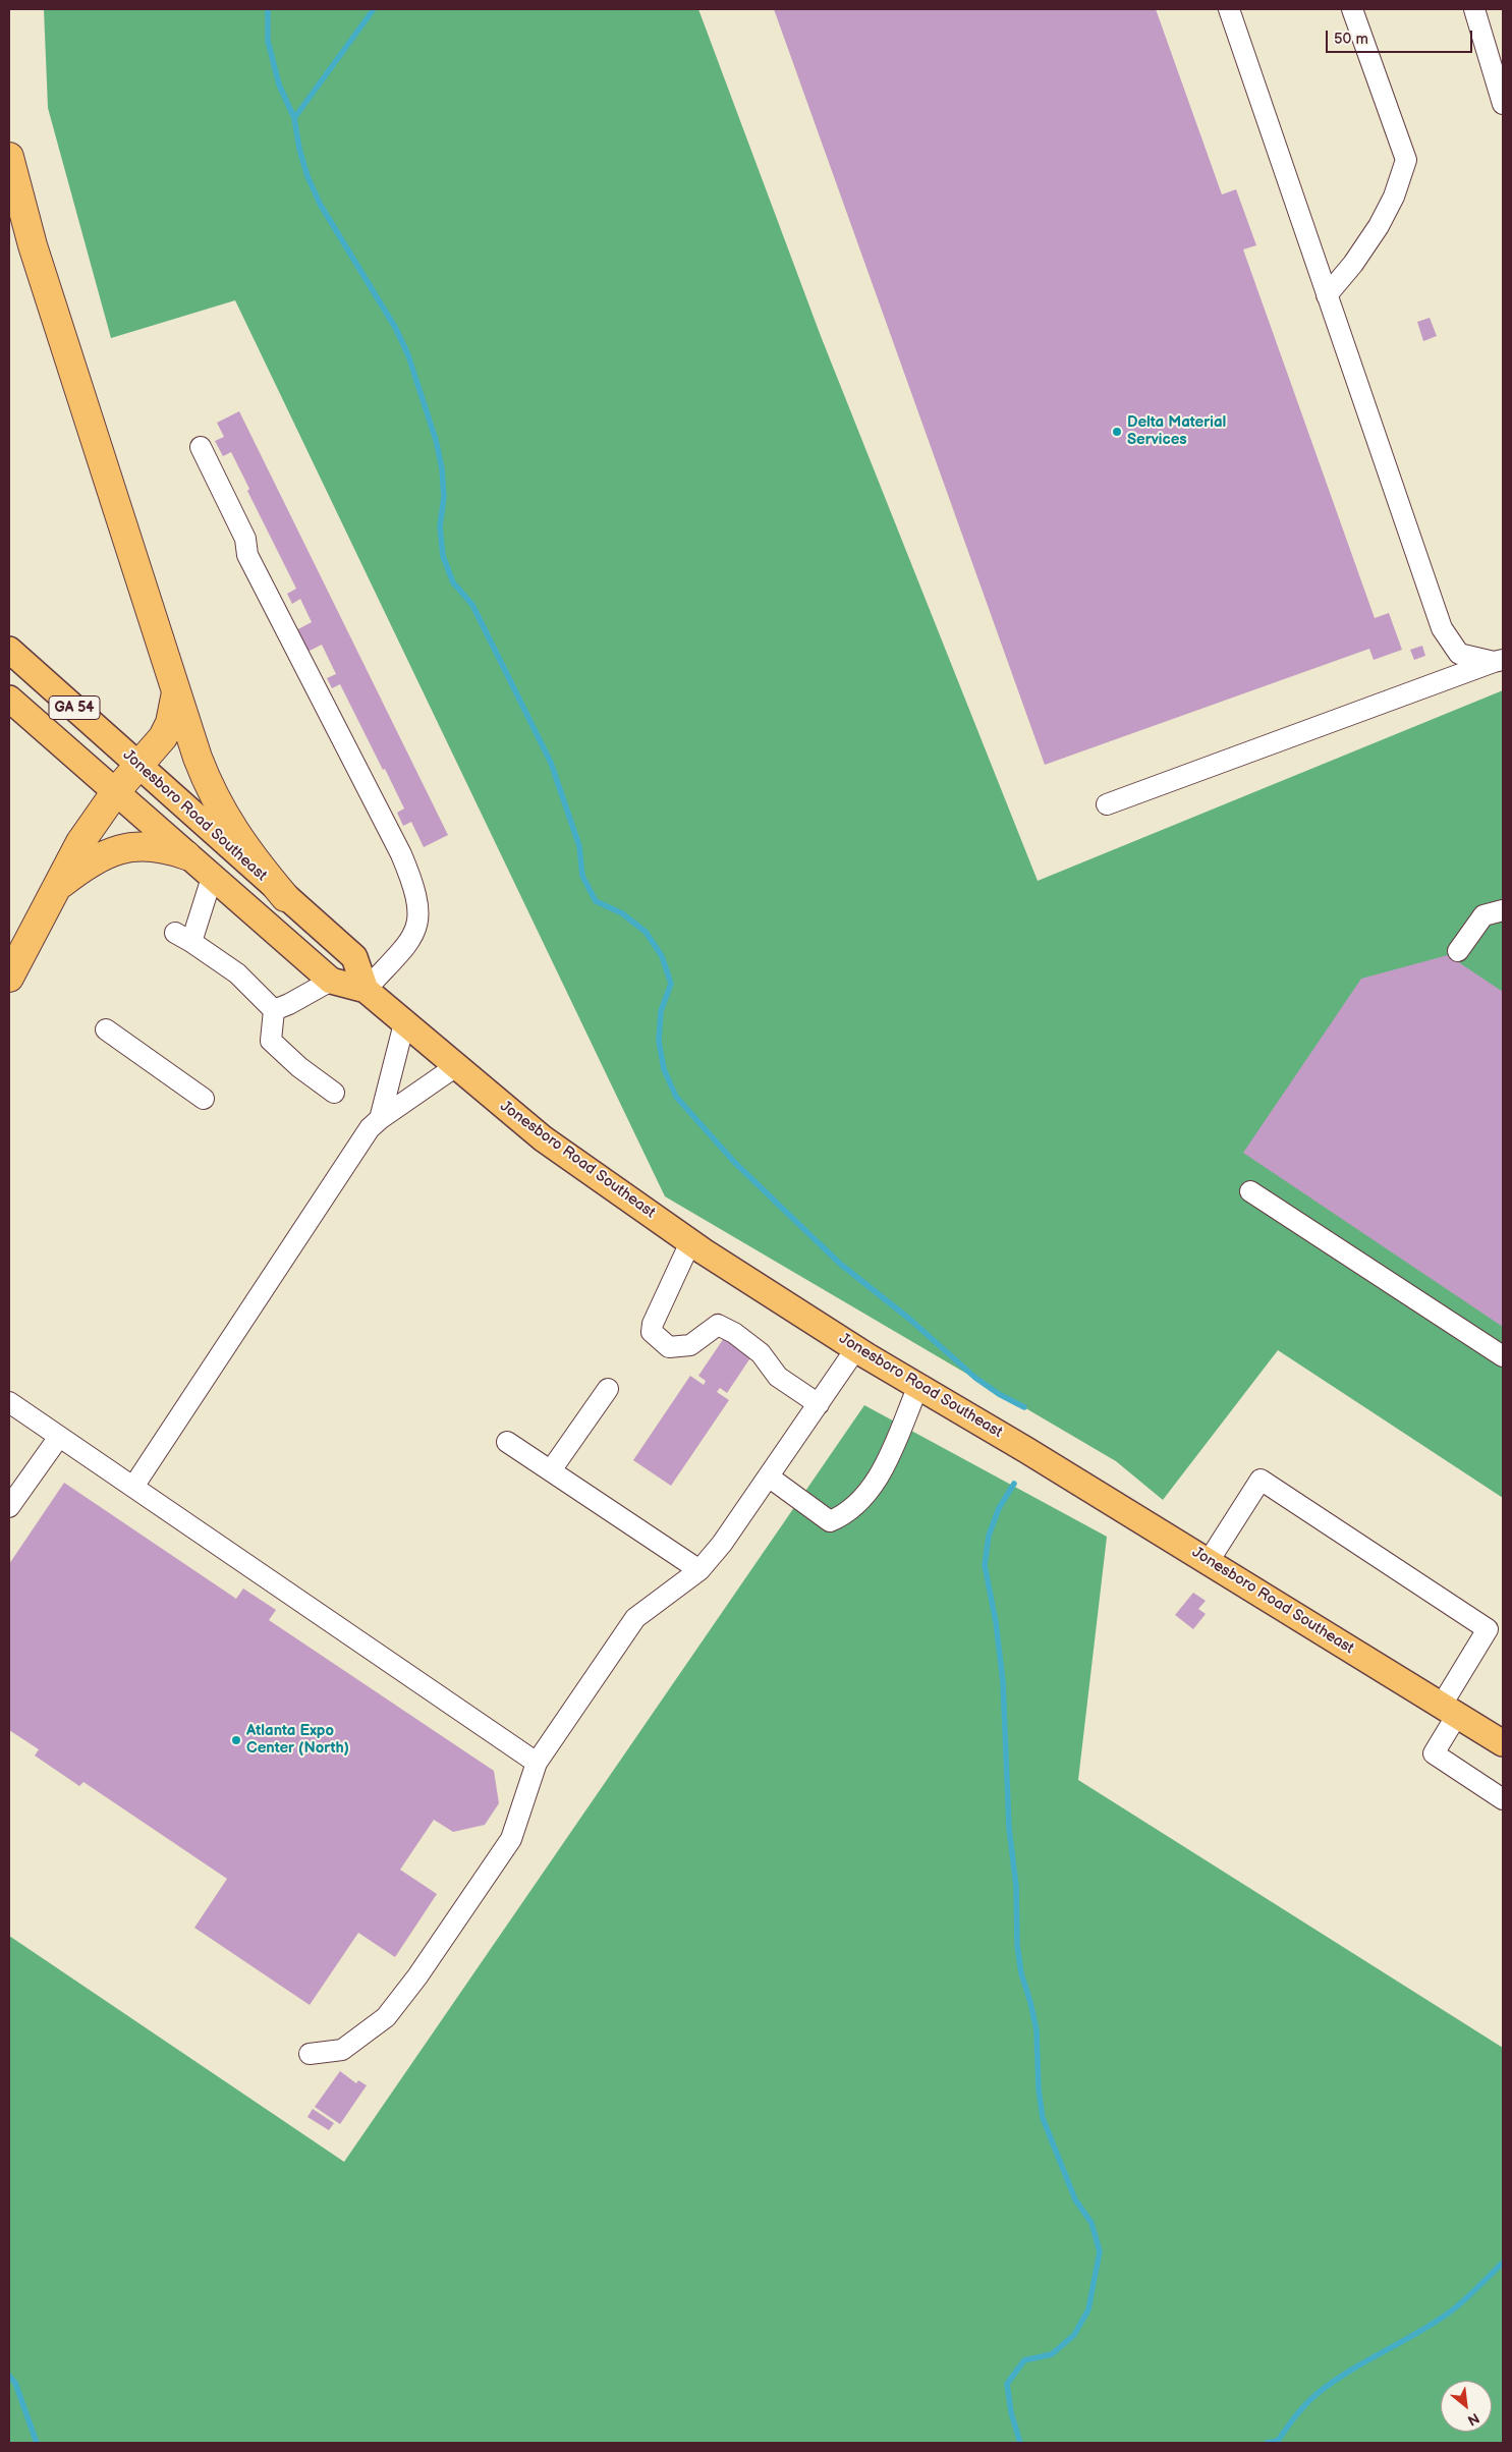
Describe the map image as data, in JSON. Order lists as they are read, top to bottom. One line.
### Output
{"streets":{"main road":["GA 54","Jonesboro Road Southeast"]},"places":["Delta Material Services","Atlanta Expo Center (North)"],"scale_bar":"50 m","north":"bottom right"}
